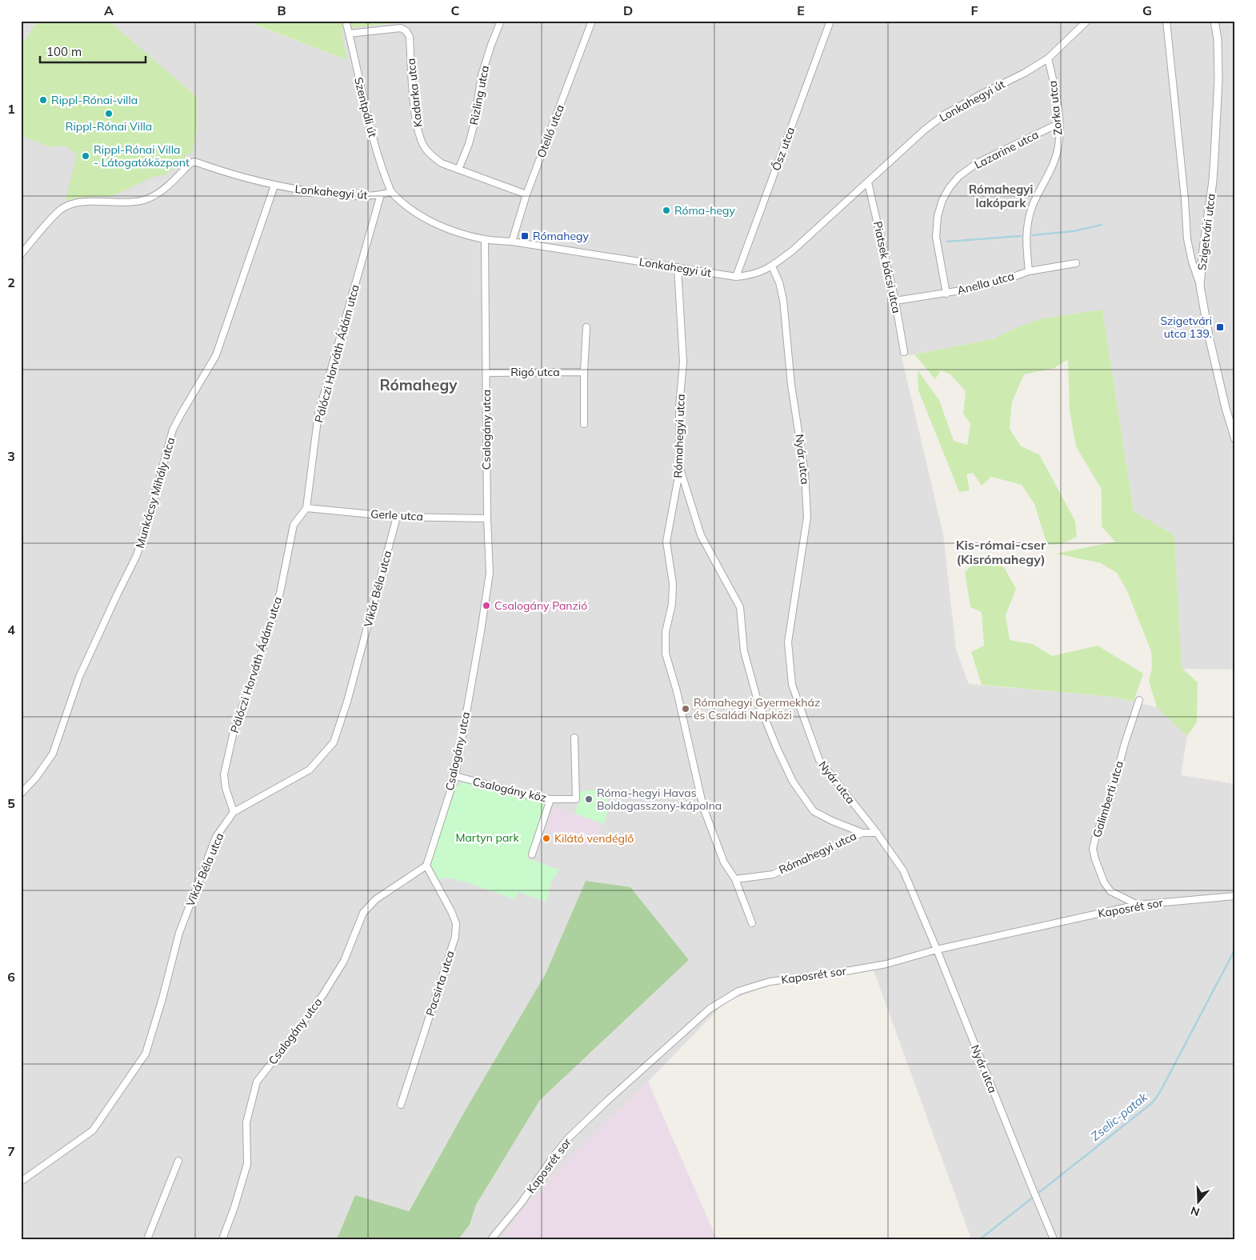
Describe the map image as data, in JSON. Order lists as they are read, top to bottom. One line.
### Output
{"streets":{"street":["Kadarka utca","Rizling utca","Lonkahegyi út","Szentpáli út","Zorka utca","Otelló utca","Ősz utca","Lazarine utca","Szigetvári utca","Piatsek bácsi utca","Anella utca","Pálóczi Horváth Ádám utca","Rigó utca","Csalogány utca","Rómahegyi utca","Nyár utca","Munkácsy Mihály utca","Gerle utca","Vikár Béla utca","Csalogány köz","Galimberti utca","Kaposrét sor","Pacsirta utca"]},"crossings":[["Kadarka utca","Rizling utca"],["Kadarka utca","Szentpáli út"],["Kadarka utca","Otelló utca"],["Lonkahegyi út","Szentpáli út"],["Lonkahegyi út","Zorka utca"],["Lonkahegyi út","Otelló utca"],["Lonkahegyi út","Ősz utca"],["Lonkahegyi út","Piatsek bácsi utca"],["Lonkahegyi út","Pálóczi Horváth Ádám utca"],["Lonkahegyi út","Csalogány utca"],["Lonkahegyi út","Rómahegyi utca"],["Lonkahegyi út","Nyár utca"],["Lonkahegyi út","Munkácsy Mihály utca"],["Zorka utca","Lazarine utca"],["Zorka utca","Anella utca"],["Lazarine utca","Anella utca"],["Piatsek bácsi utca","Anella utca"],["Pálóczi Horváth Ádám utca","Gerle utca"],["Pálóczi Horváth Ádám utca","Vikár Béla utca"],["Rigó utca","Csalogány utca"],["Csalogány utca","Gerle utca"],["Csalogány utca","Csalogány köz"],["Csalogány utca","Pacsirta utca"],["Rómahegyi utca","Nyár utca"],["Nyár utca","Kaposrét sor"],["Gerle utca","Vikár Béla utca"],["Galimberti utca","Kaposrét sor"]],"districts":["Rómahegyi lakópark","Rómahegy","Kis-római-cser (Kisrómahegy)"],"water":["Zselic-patak"],"parks":["Martyn park"],"places":{"other":["Rippl-Rónai-villa","Rippl-Rónai Villa","Rippl-Rónai Villa - Látogatóközpont","Róma-hegy","Csalogány Panzió","Rómahegyi Gyermekház és Családi Napközi","Róma-hegyi Havas Boldogasszony-kápolna","Kilátó vendéglő"],"transit":["Rómahegy","Szigetvári utca 139."]},"scale_bar":"100 m","north":"bottom","grid":{"columns":["A","B","C","D","E","F","G"],"rows":["1","2","3","4","5","6","7"]}}
